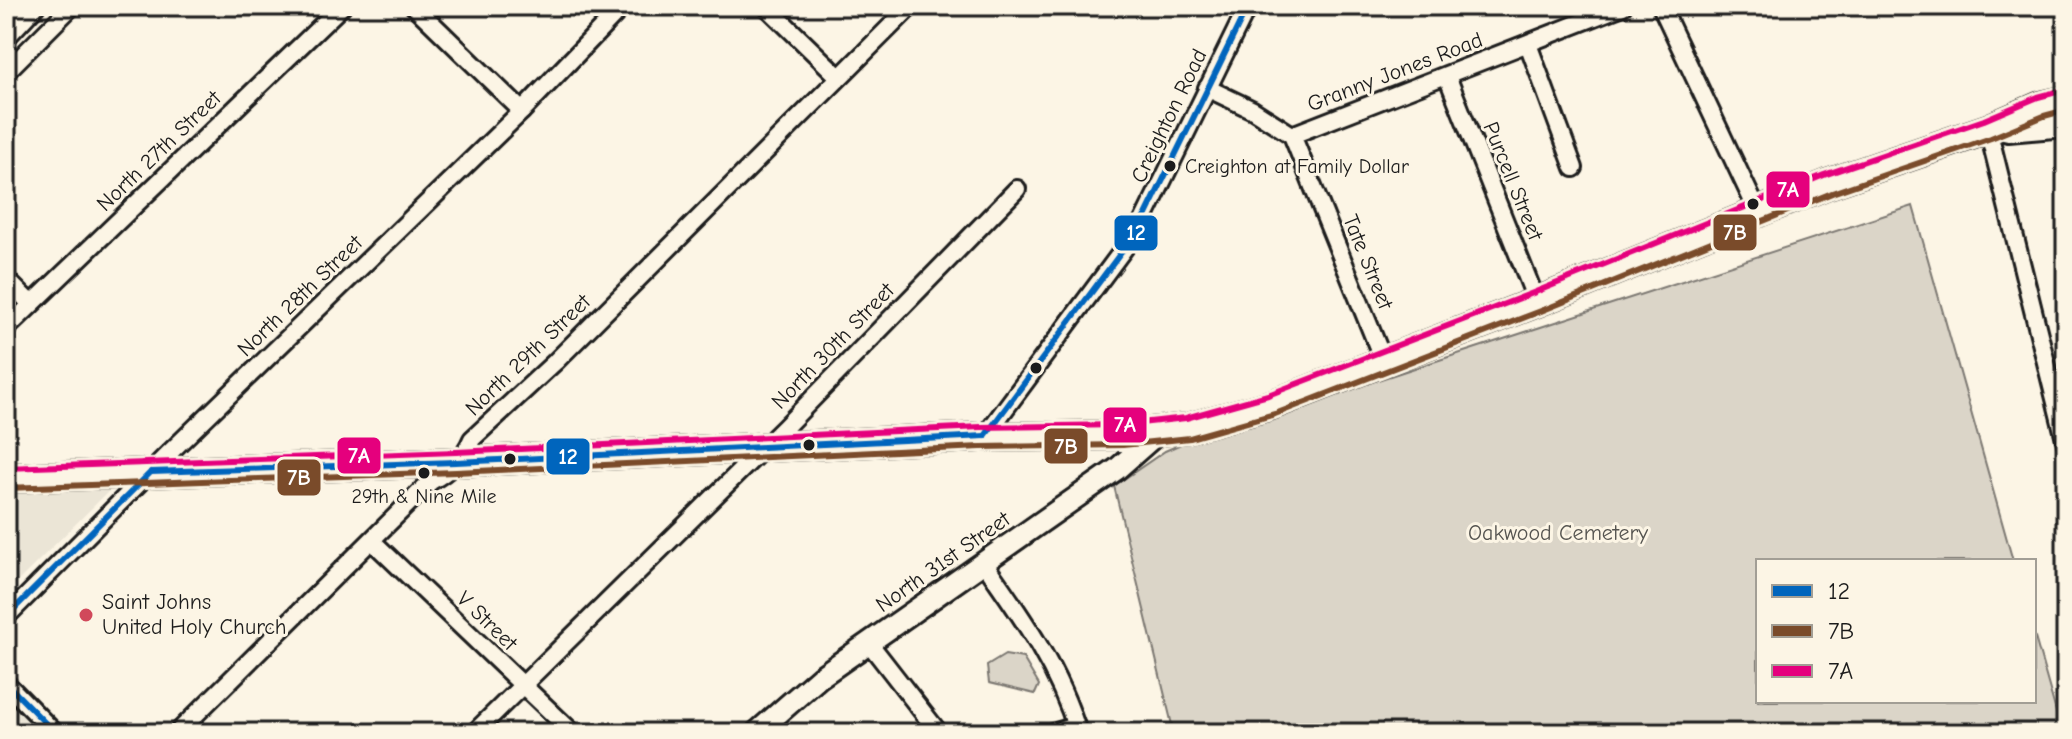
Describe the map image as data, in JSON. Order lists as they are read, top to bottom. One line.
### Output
{"streets":{"street":["Granny Jones Road","Creighton Road","North 27th Street","Purcell Street","Tate Street","North 28th Street","North 30th Street","North 29th Street","North 31st Street","V Street"]},"crossings":[["Granny Jones Road","Purcell Street"],["Granny Jones Road","Tate Street"],["North 30th Street","V Street"],["North 29th Street","V Street"]],"parks":["Oakwood Cemetery"],"places":["Creighton at Family Dollar","29th & Nine Mile","Saint Johns United Holy Church"],"lines":["transit line 12","transit line 7A","transit line 7B"],"legend":["12","7B","7A"]}
